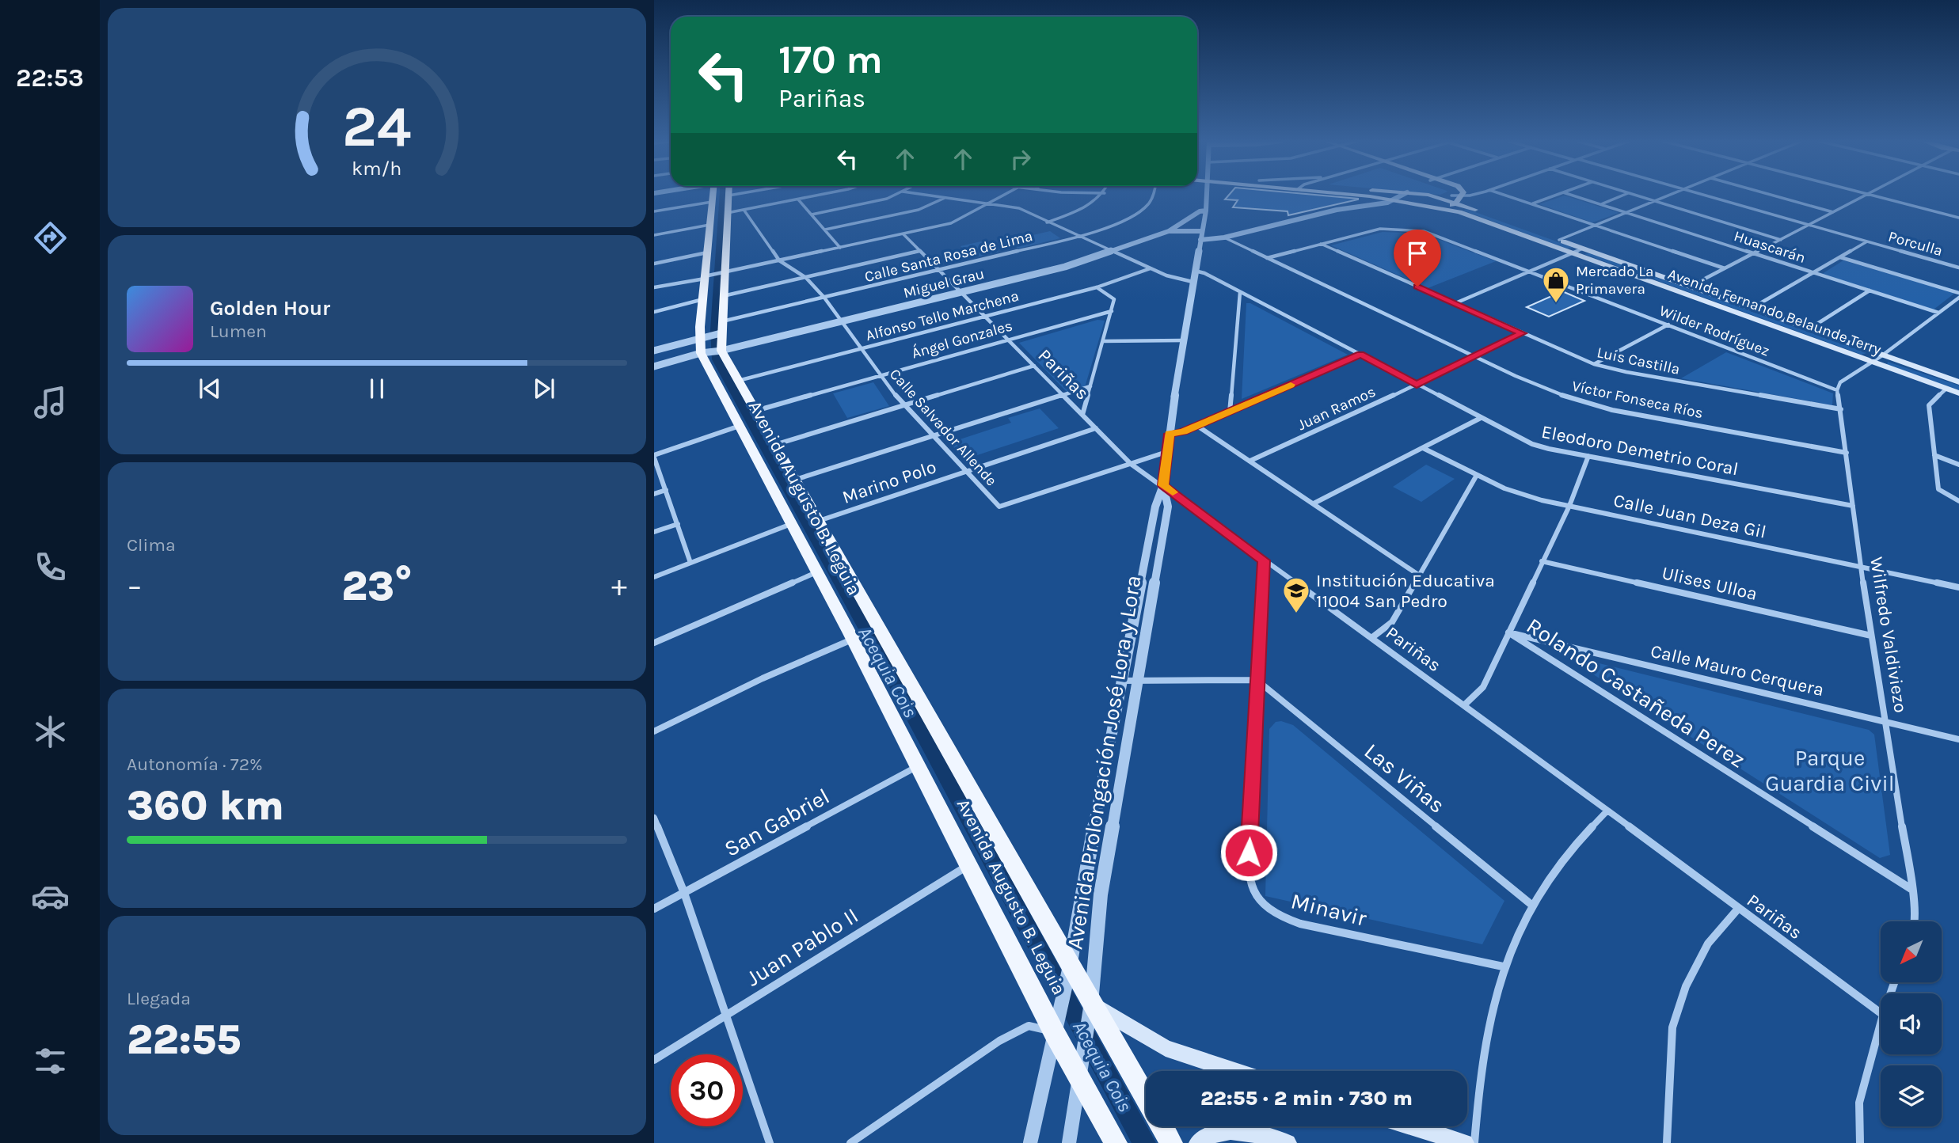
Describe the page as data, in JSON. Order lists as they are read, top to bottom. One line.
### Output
{"streets":{"main road":["Avenida Fernando Belaunde Terry","Avenida Augusto B. Leguia"],"street":["Porculla","Huascarán","Calle Santa Rosa de Lima","Miguel Grau","Alfonso Tello Marchena","Wilder Rodríguez","Ángel Gonzales","Luis Castilla","Pariñas","Víctor Fonseca Ríos","Juan Ramos","Calle Salvador Allende","Eleodoro Demetrio Coral","Marino Polo","Calle Juan Deza Gil","Ulises Ulloa","Wilfredo Valdiviezo","Calle Mauro Cerquera","Rolando Castañeda Perez","Avenida Prolongación José Lora y Lora","Las Viñas","San Gabriel","Minavir","Juan Pablo II"]},"crossings":[["Calle Santa Rosa de Lima","Pariñas"],["Calle Santa Rosa de Lima","Calle Salvador Allende"],["Calle Santa Rosa de Lima","Avenida Augusto B. Leguia"],["Miguel Grau","Pariñas"],["Miguel Grau","Calle Salvador Allende"],["Miguel Grau","Avenida Augusto B. Leguia"],["Miguel Grau","Avenida Prolongación José Lora y Lora"],["Alfonso Tello Marchena","Pariñas"],["Alfonso Tello Marchena","Calle Salvador Allende"],["Alfonso Tello Marchena","Avenida Augusto B. Leguia"],["Wilder Rodríguez","Luis Castilla"],["Wilder Rodríguez","Víctor Fonseca Ríos"],["Wilder Rodríguez","Wilfredo Valdiviezo"],["Ángel Gonzales","Pariñas"],["Ángel Gonzales","Calle Salvador Allende"],["Ángel Gonzales","Avenida Augusto B. Leguia"],["Luis Castilla","Juan Ramos"],["Luis Castilla","Wilfredo Valdiviezo"],["Pariñas","Calle Salvador Allende"],["Pariñas","Marino Polo"],["Pariñas","Avenida Prolongación José Lora y Lora"],["Pariñas","Minavir"],["Víctor Fonseca Ríos","Juan Ramos"],["Víctor Fonseca Ríos","Wilfredo Valdiviezo"],["Juan Ramos","Eleodoro Demetrio Coral"],["Calle Salvador Allende","Marino Polo"],["Eleodoro Demetrio Coral","Wilfredo Valdiviezo"],["Eleodoro Demetrio Coral","Avenida Prolongación José Lora y Lora"],["Marino Polo","Avenida Augusto B. Leguia"],["Avenida Augusto B. Leguia","Avenida Prolongación José Lora y Lora"],["Avenida Augusto B. Leguia","San Gabriel"],["Avenida Augusto B. Leguia","Juan Pablo II"],["Calle Juan Deza Gil","Wilfredo Valdiviezo"],["Ulises Ulloa","Wilfredo Valdiviezo"],["Wilfredo Valdiviezo","Calle Mauro Cerquera"],["Wilfredo Valdiviezo","Rolando Castañeda Perez"],["Calle Mauro Cerquera","Rolando Castañeda Perez"],["Las Viñas","Minavir"]],"water":["Acequia Cois"],"parks":["Parque Guardia Civil"],"places":{"shop":["Mercado La Primavera"],"school or university":["Institución Educativa 11004 San Pedro"]},"north":"bottom left","page":{"tabs":"22:53","turn":["170 m","Pariñas"],"song":["Golden Hour","Lumen"],"tile":["Clima",["Autonomía · 72%","360 km"],["Llegada","22:55"]],"heat":["−","23°","+"],"limit":"30","trip":"22:55 · 2 min · 730 m","gauge":["24","km/h"]}}
